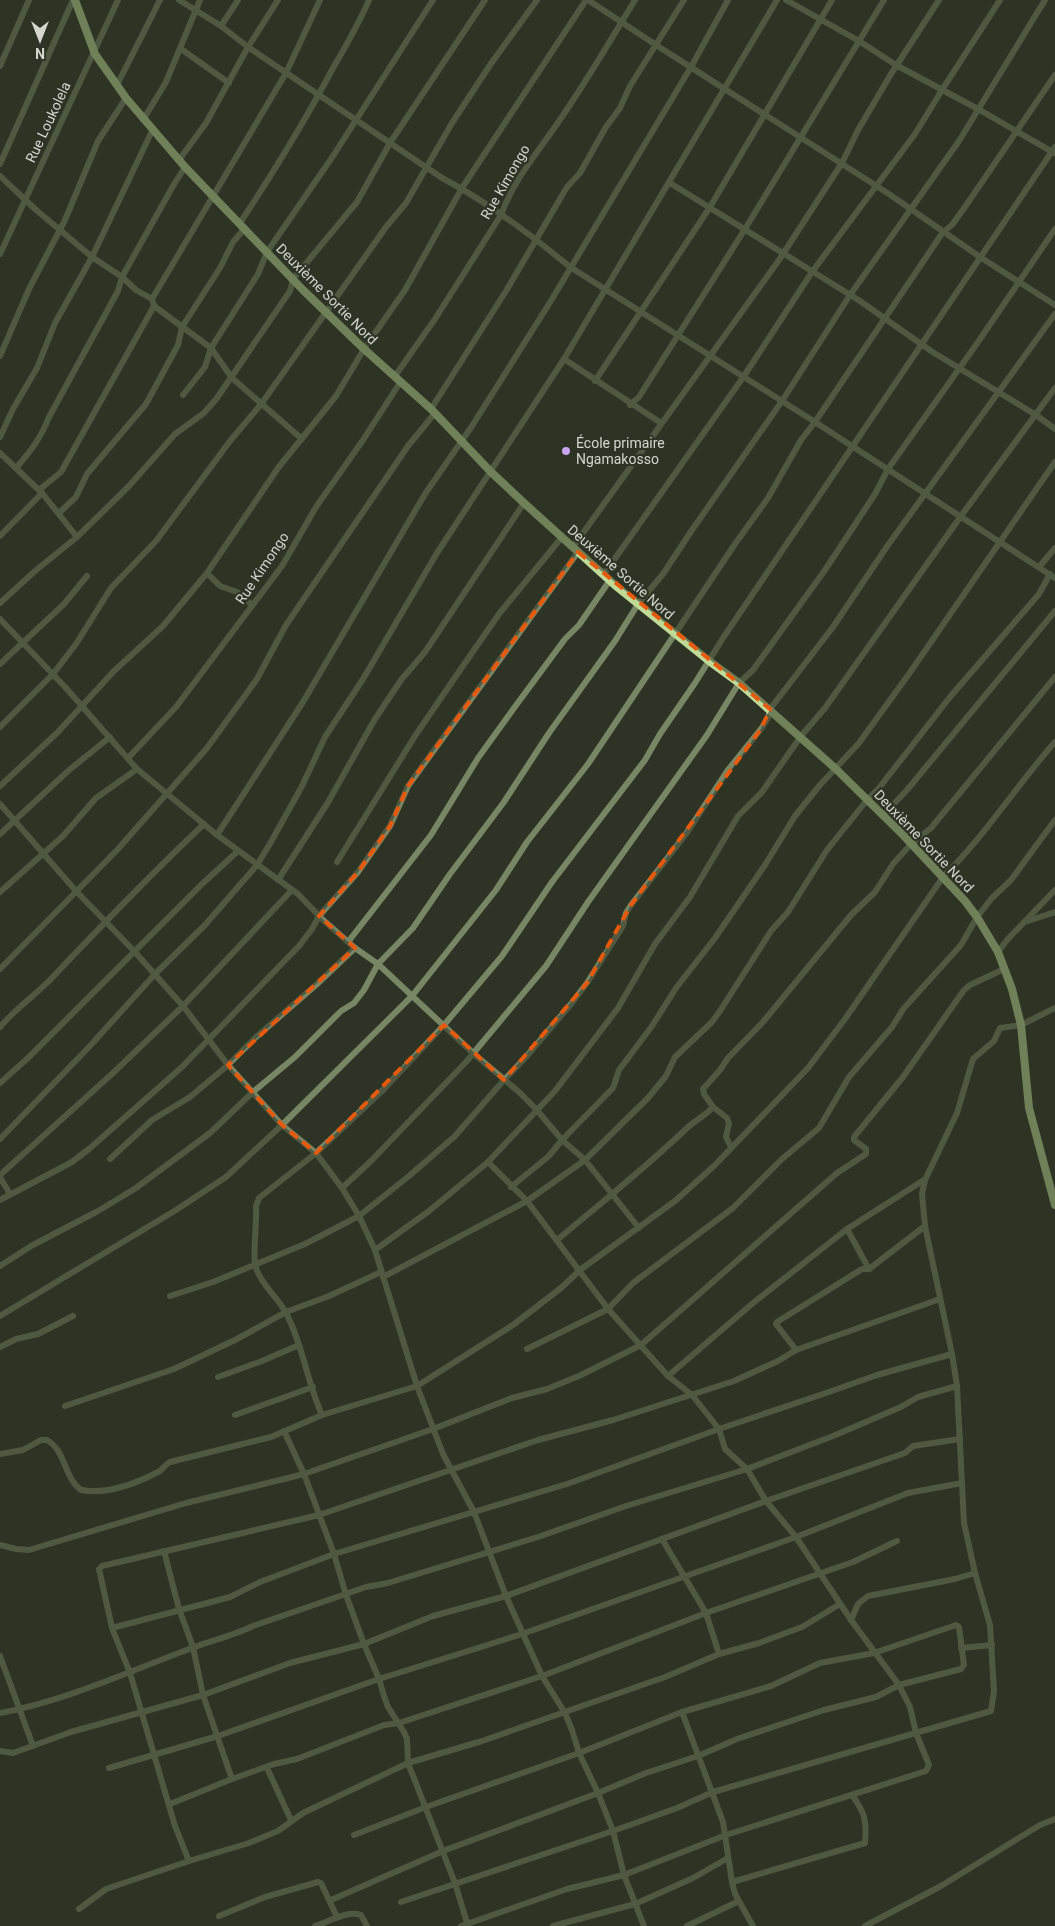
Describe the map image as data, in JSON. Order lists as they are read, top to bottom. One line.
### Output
{"streets":{"main road":["Deuxième Sortie Nord"],"street":["Rue Loukolela","Rue Kimongo"]},"crossings":[["Rue Loukolela","Deuxième Sortie Nord"],["Rue Kimongo","Deuxième Sortie Nord"]],"places":["École primaire Ngamakosso"],"north":"bottom"}
